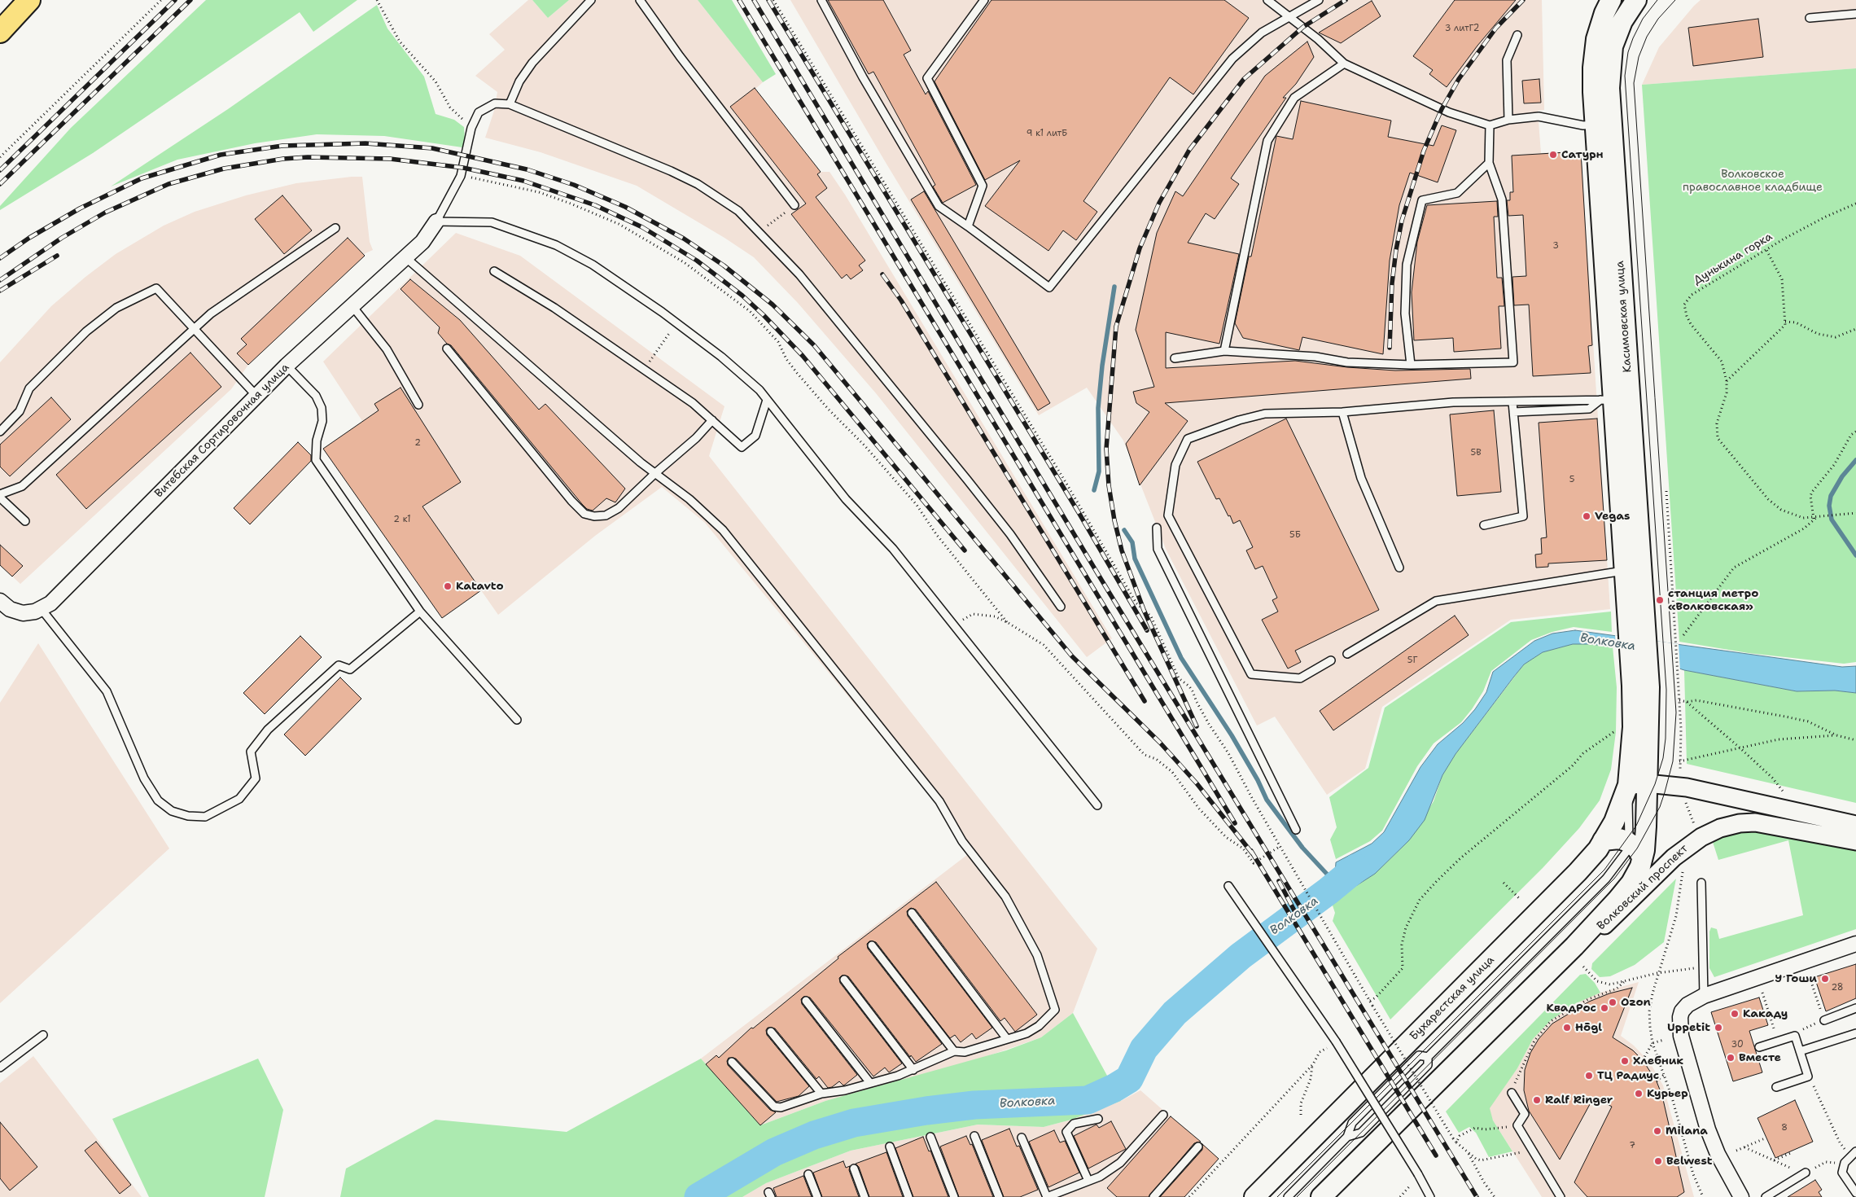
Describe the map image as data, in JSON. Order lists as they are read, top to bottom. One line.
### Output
{"streets":{"main road":["Касимовская улица","Бухарестская улица"],"street":["Витебская Сортировочная улица","Волковский проспект"],"path":["Дунькина горка"]},"water":["Волковка"],"parks":["Волковское православное кладбище"],"places":["Сатурн","Vegas","Katavto","станция метро «Волковская»","У Гоши","Ozon","КвадРос","Какаду","Hōgl","Uppetit","Вместе","Хлебник","ТЦ Радиус","Курьер","Ralf Ringer","Milana","Belwest"],"house_numbers":["3 литГ2","9 к1 литБ","3","2","5В","5","2 к1","5Б","5Г","28","30","8","7"]}
